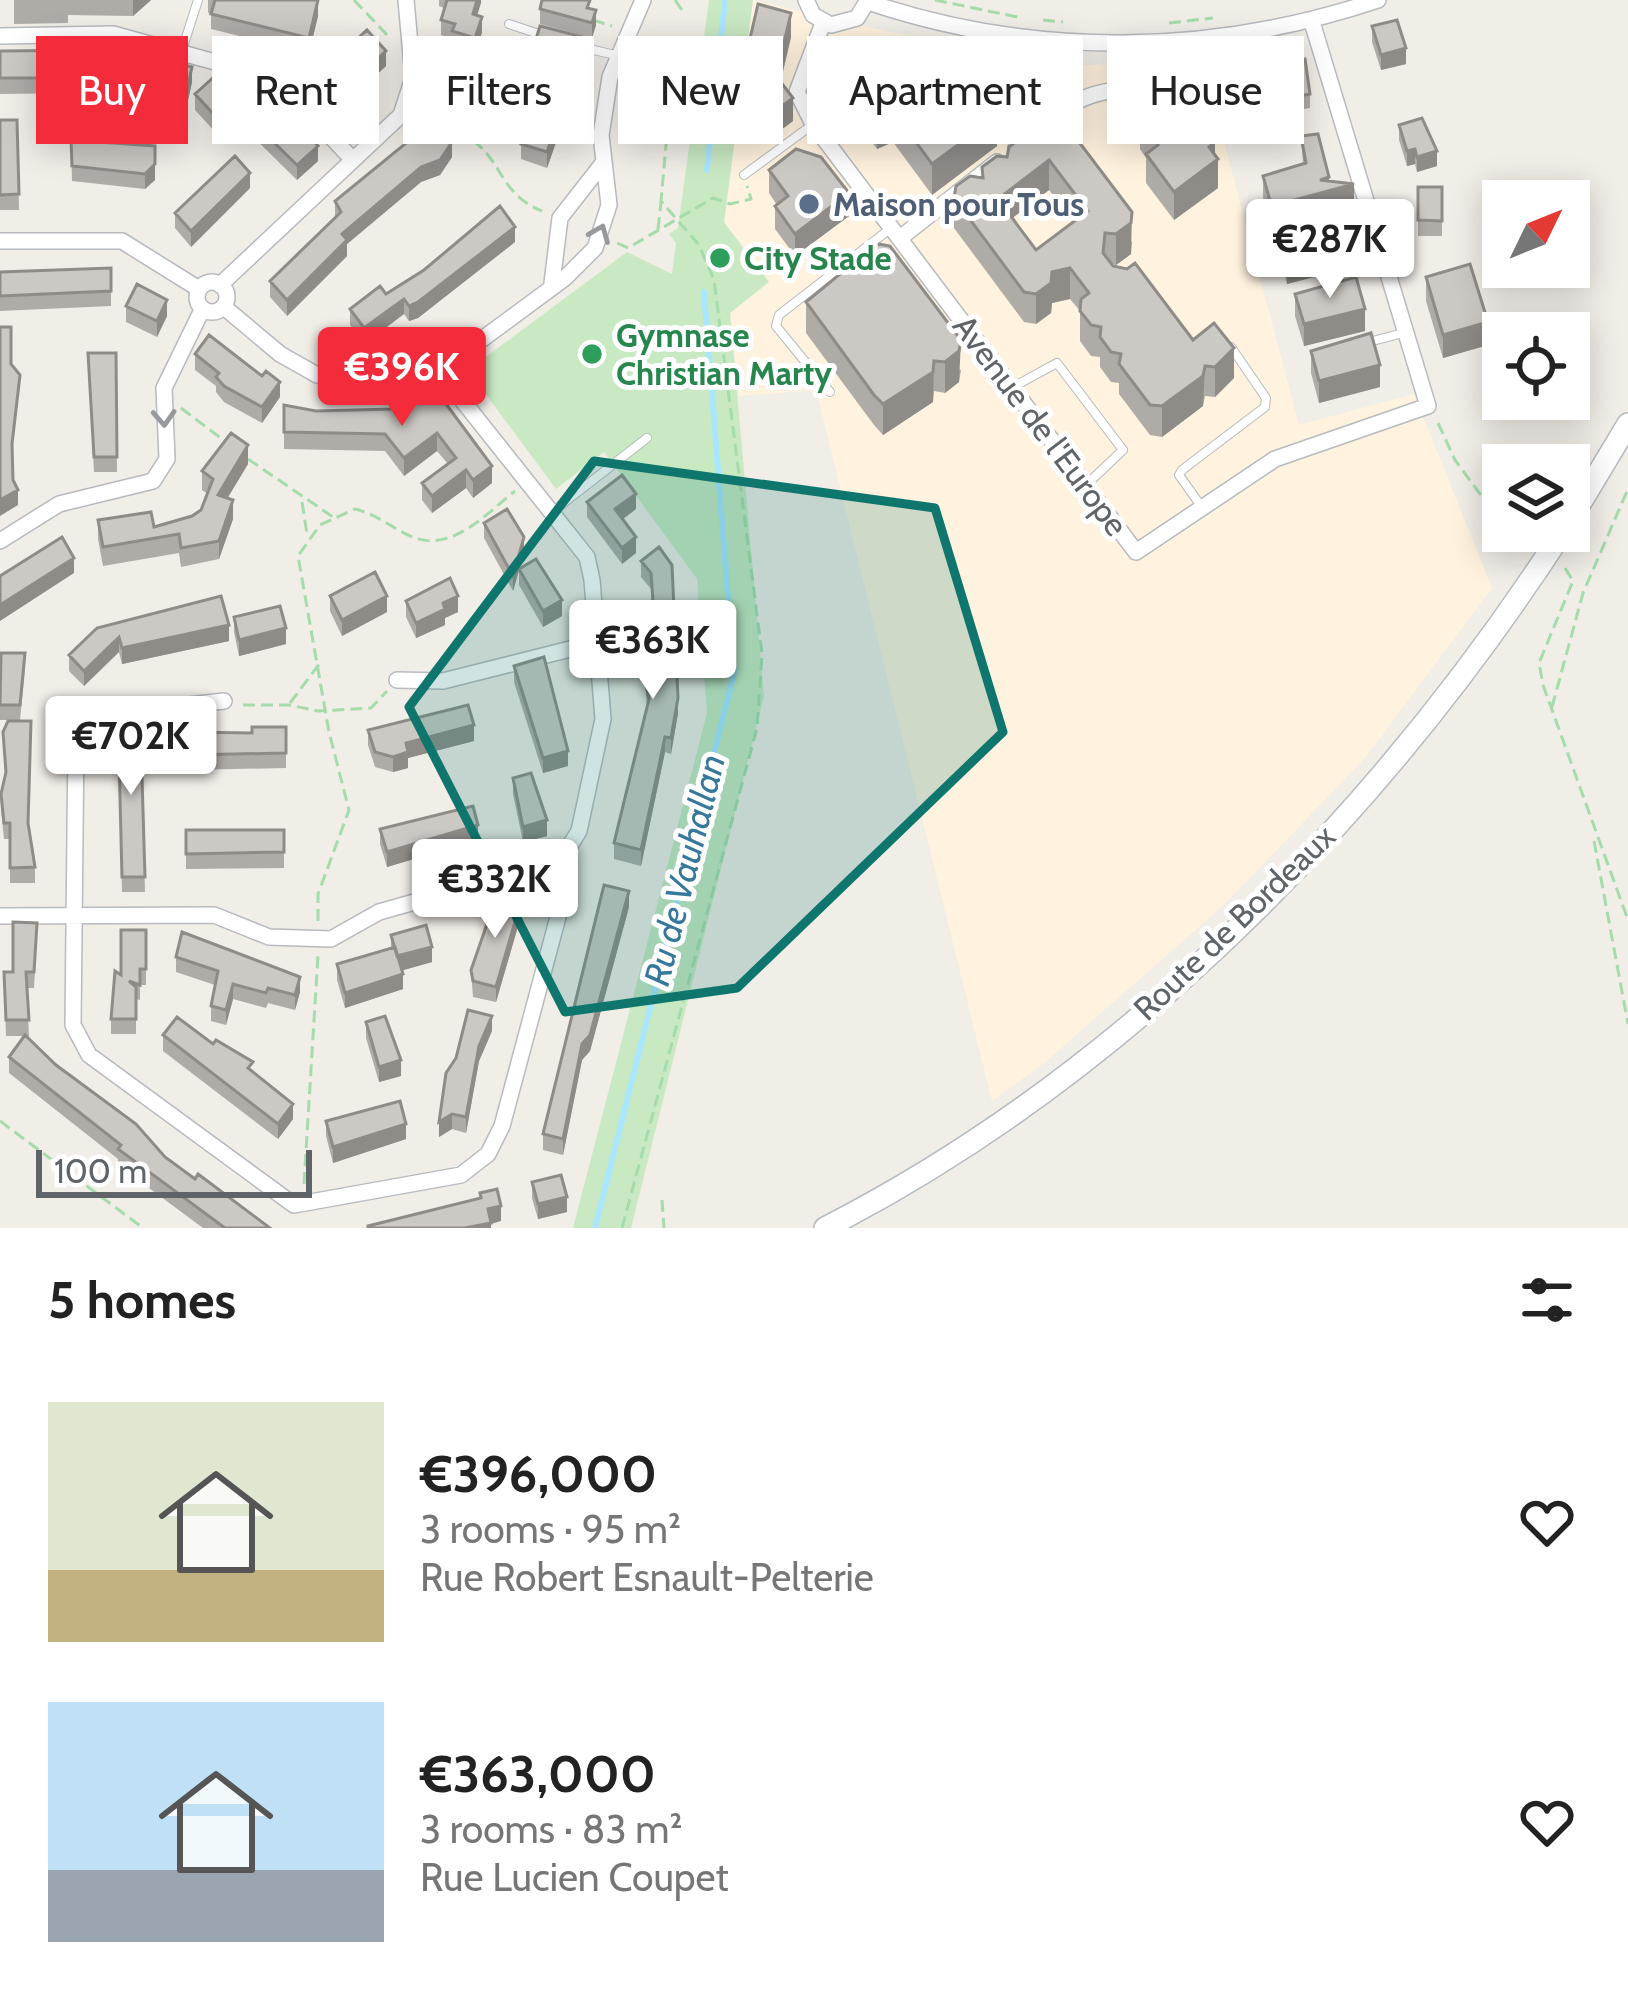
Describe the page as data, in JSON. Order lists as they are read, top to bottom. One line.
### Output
{"streets":{"main road":["Route de Bordeaux"],"street":["Avenue de l'Europe"]},"water":["Ru de Vauhallan"],"places":["Maison pour Tous","City Stade","Gymnase Christian Marty"],"scale_bar":"100 m","north":"top right","page":{"chip":["Buy","Rent","Filters","New","Apartment","House"],"price":["€287K","€396K","€363K","€702K","€332K"],"scale":"100 m","heading":"5 homes","list":[{"name":"€396,000","note":"3 rooms · 95 m² · Rue Robert Esnault-Pelterie"},{"name":"€363,000","note":"3 rooms · 83 m² · Rue Lucien Coupet"}]}}
